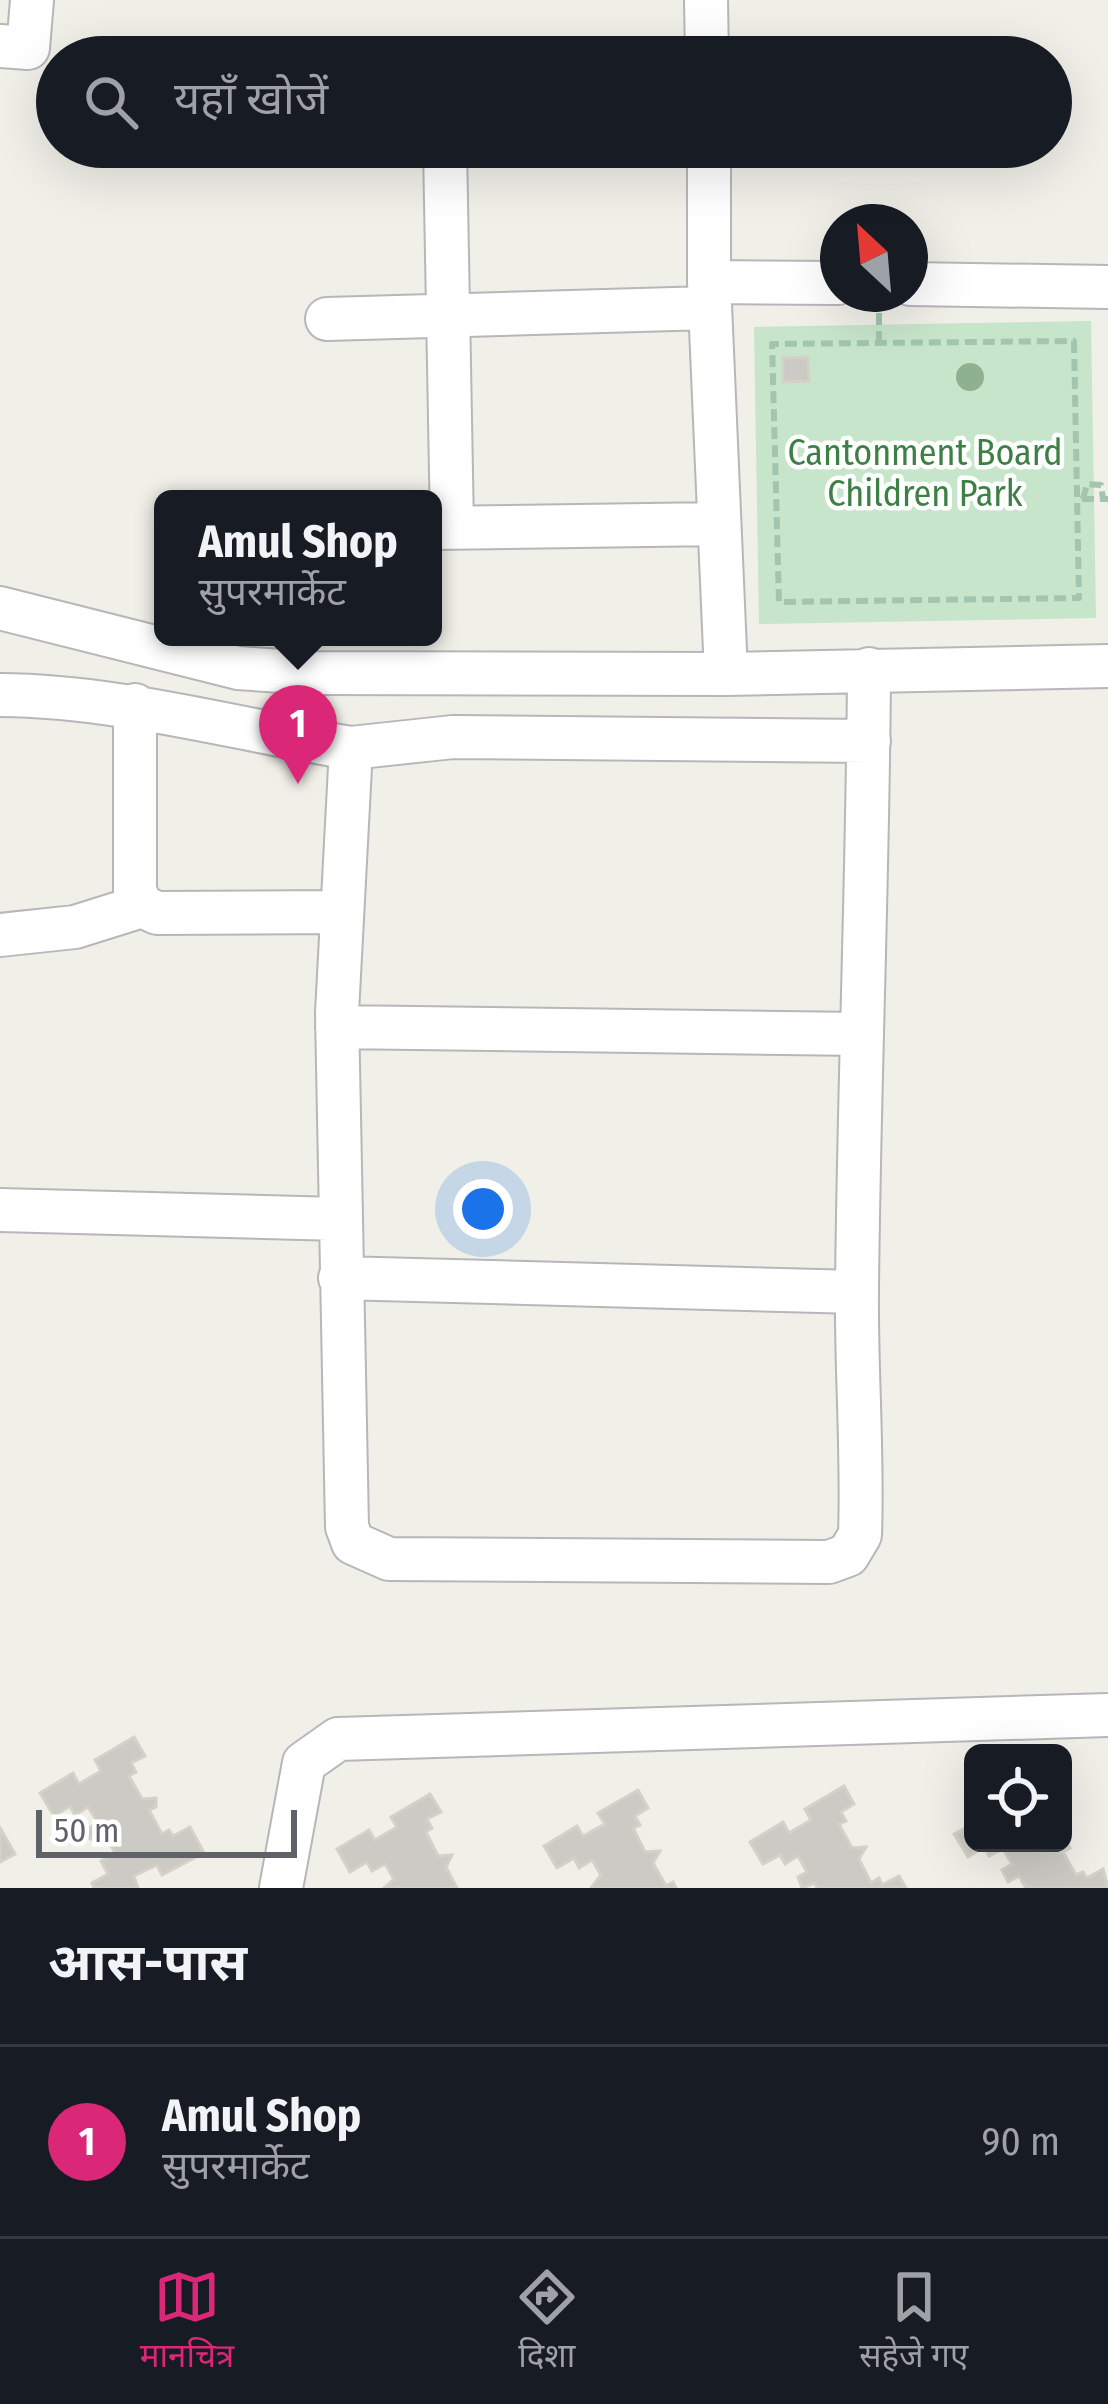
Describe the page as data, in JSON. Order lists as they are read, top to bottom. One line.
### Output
{"parks":["Cantonment Board Children Park"],"scale_bar":"50 m","north":"top left","page":{"search":"यहाँ खोजें","popup":["Amul Shop","सुपरमार्केट"],"pins":"1","scale":"50 m","heading":"आस-पास","list":[{"mark":"1","name":"Amul Shop","note":"सुपरमार्केट","value":"90 m"}],"nav":["मानचित्र","दिशा","सहेजे गए"]}}
